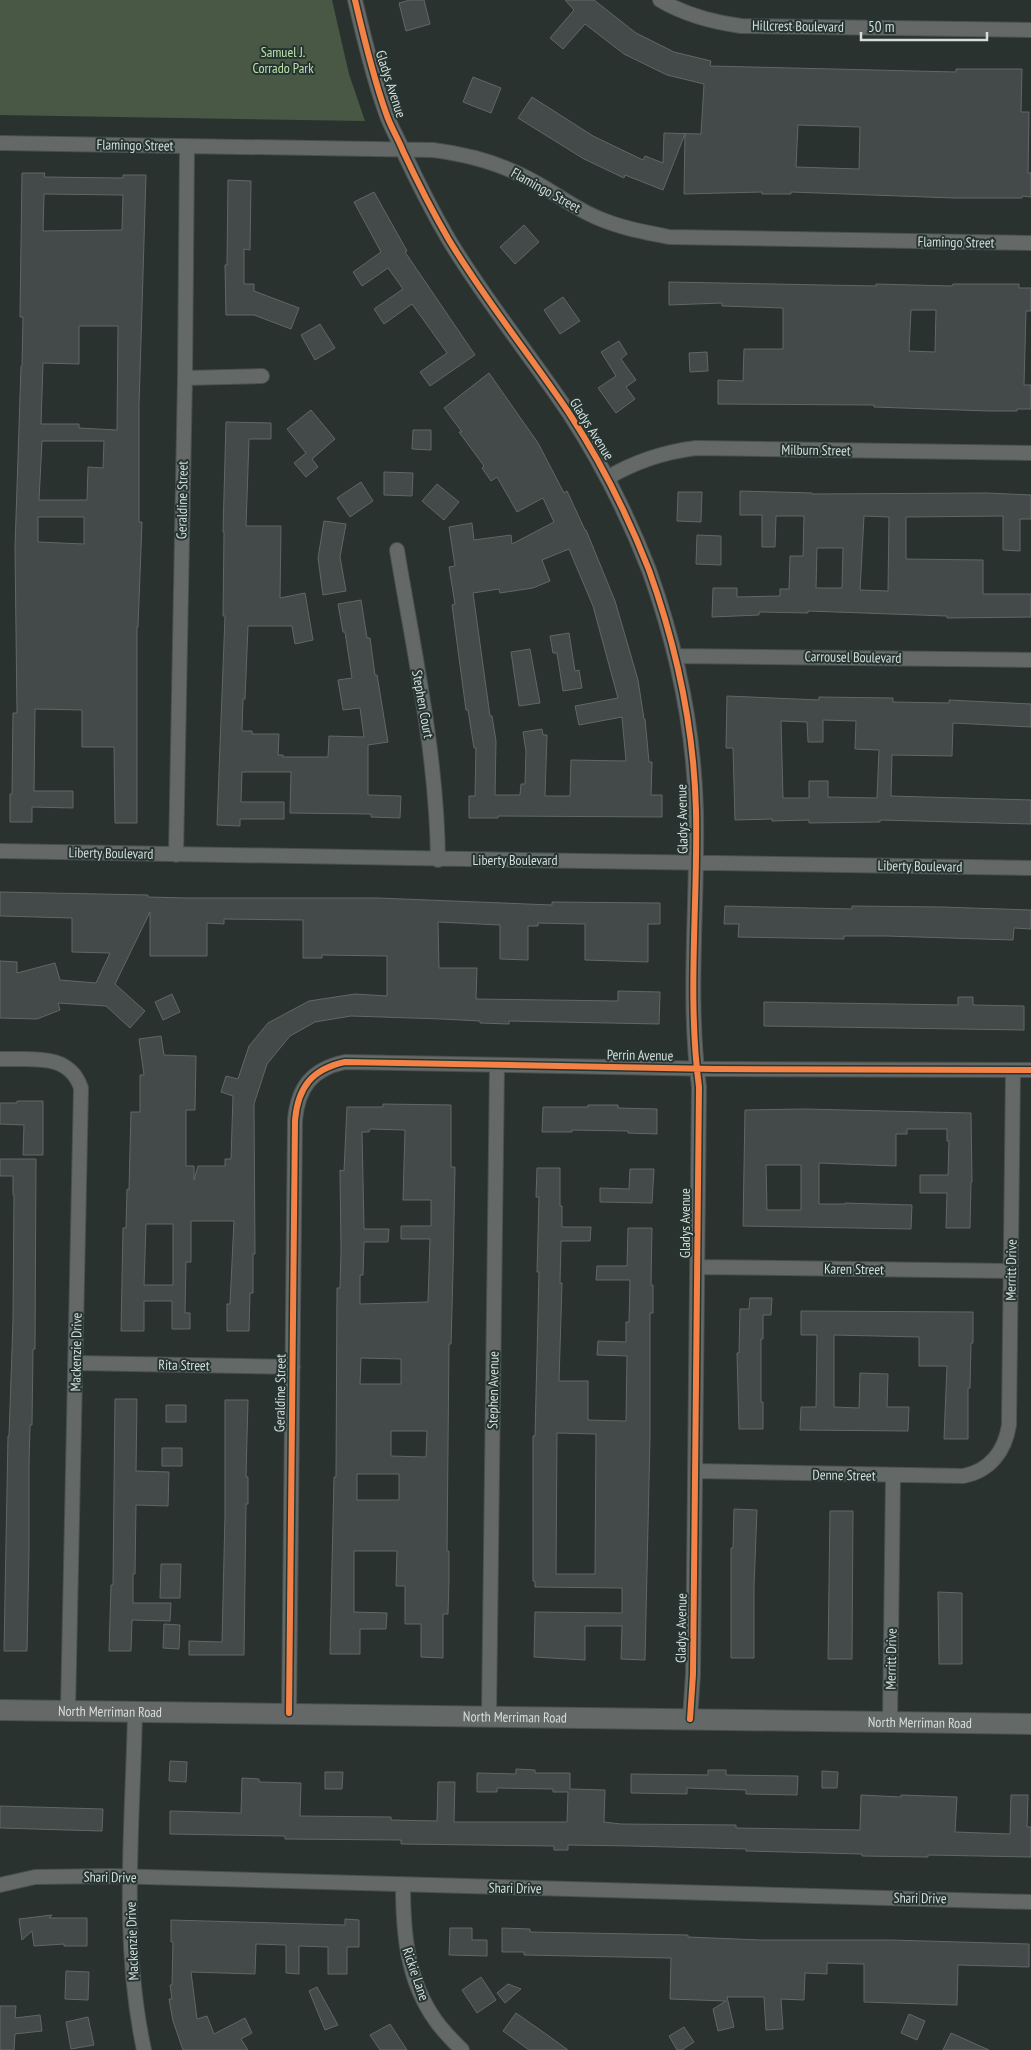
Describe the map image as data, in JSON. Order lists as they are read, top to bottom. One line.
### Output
{"streets":{"main road":["North Merriman Road"],"street":["Hillcrest Boulevard","Gladys Avenue","Flamingo Street","Milburn Street","Geraldine Street","Carrousel Boulevard","Stephen Court","Liberty Boulevard","Perrin Avenue","Karen Street","Merritt Drive","Mackenzie Drive","Rita Street","Stephen Avenue","Denne Street","Shari Drive","Rickie Lane"]},"crossings":[["Gladys Avenue","Flamingo Street"],["Gladys Avenue","Milburn Street"],["Gladys Avenue","Carrousel Boulevard"],["Gladys Avenue","Liberty Boulevard"],["Gladys Avenue","Perrin Avenue"],["Gladys Avenue","Karen Street"],["Gladys Avenue","Denne Street"],["Gladys Avenue","North Merriman Road"],["Flamingo Street","Geraldine Street"],["Geraldine Street","Liberty Boulevard"],["Geraldine Street","Perrin Avenue"],["Geraldine Street","Rita Street"],["Geraldine Street","North Merriman Road"],["Stephen Court","Liberty Boulevard"],["Perrin Avenue","Merritt Drive"],["Perrin Avenue","Stephen Avenue"],["Karen Street","Merritt Drive"],["Merritt Drive","Denne Street"],["Merritt Drive","North Merriman Road"],["Mackenzie Drive","Rita Street"],["Mackenzie Drive","North Merriman Road"],["Mackenzie Drive","Shari Drive"],["Stephen Avenue","North Merriman Road"],["Shari Drive","Rickie Lane"]],"parks":["Samuel J. Corrado Park"],"scale_bar":"50 m"}
